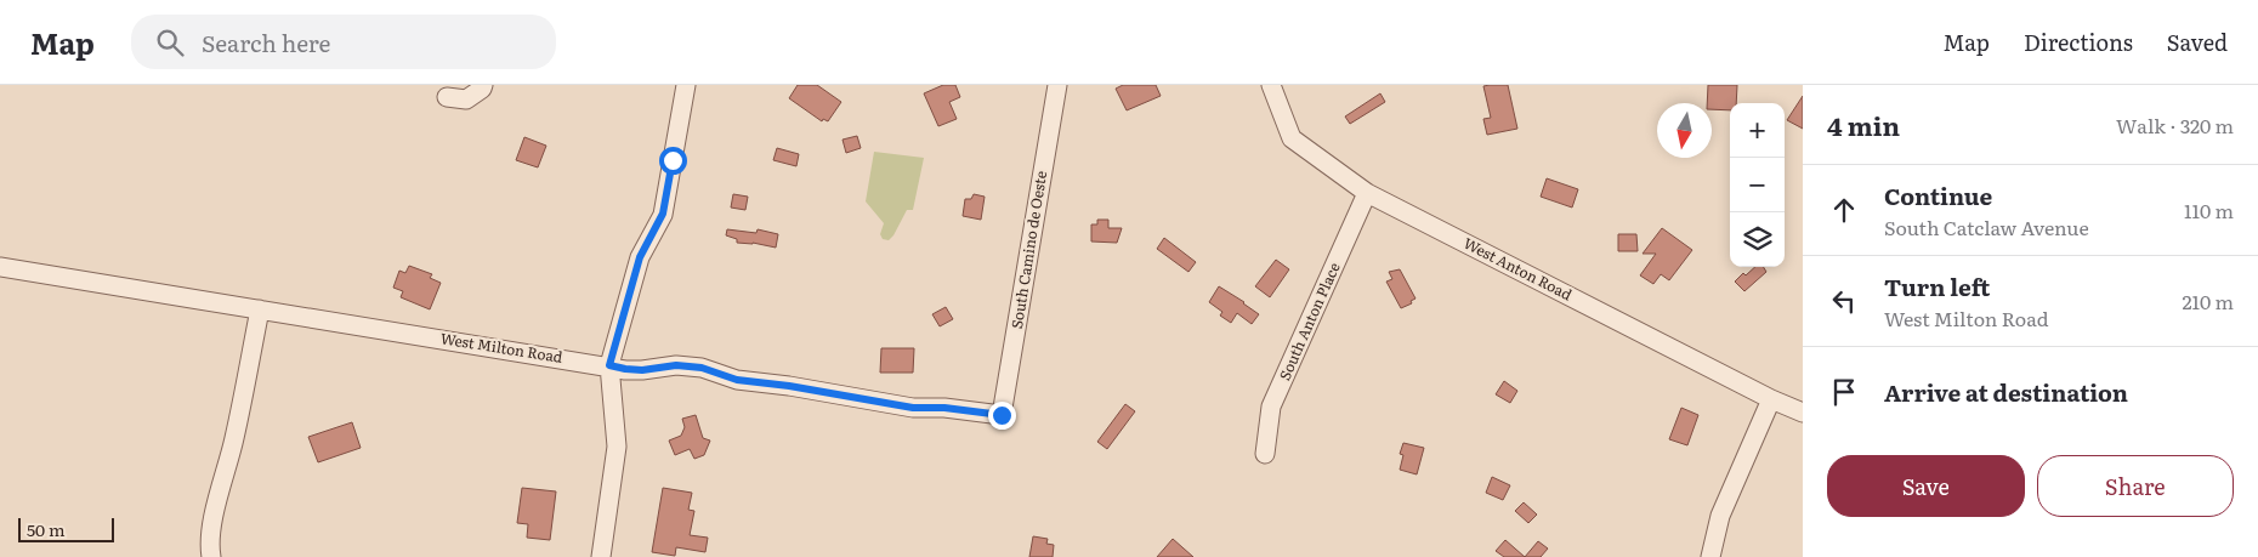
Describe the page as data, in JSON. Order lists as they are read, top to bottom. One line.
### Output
{"streets":{"street":["South Camino de Oeste","West Anton Road","South Anton Place","West Milton Road"]},"crossings":[["South Camino de Oeste","West Milton Road"],["West Anton Road","South Anton Place"]],"scale_bar":"50 m","north":"bottom","page":{"header":"Map","search":"Search here","nav":["Map","Directions","Saved"],"heading":["4 min","Walk · 320 m"],"map_buttons":["+","−"],"list":[["Continue","South Catclaw Avenue","110 m"],["Turn left","West Milton Road","210 m"],"Arrive at destination"],"buttons":["Save","Share"],"scale":"50 m"}}
